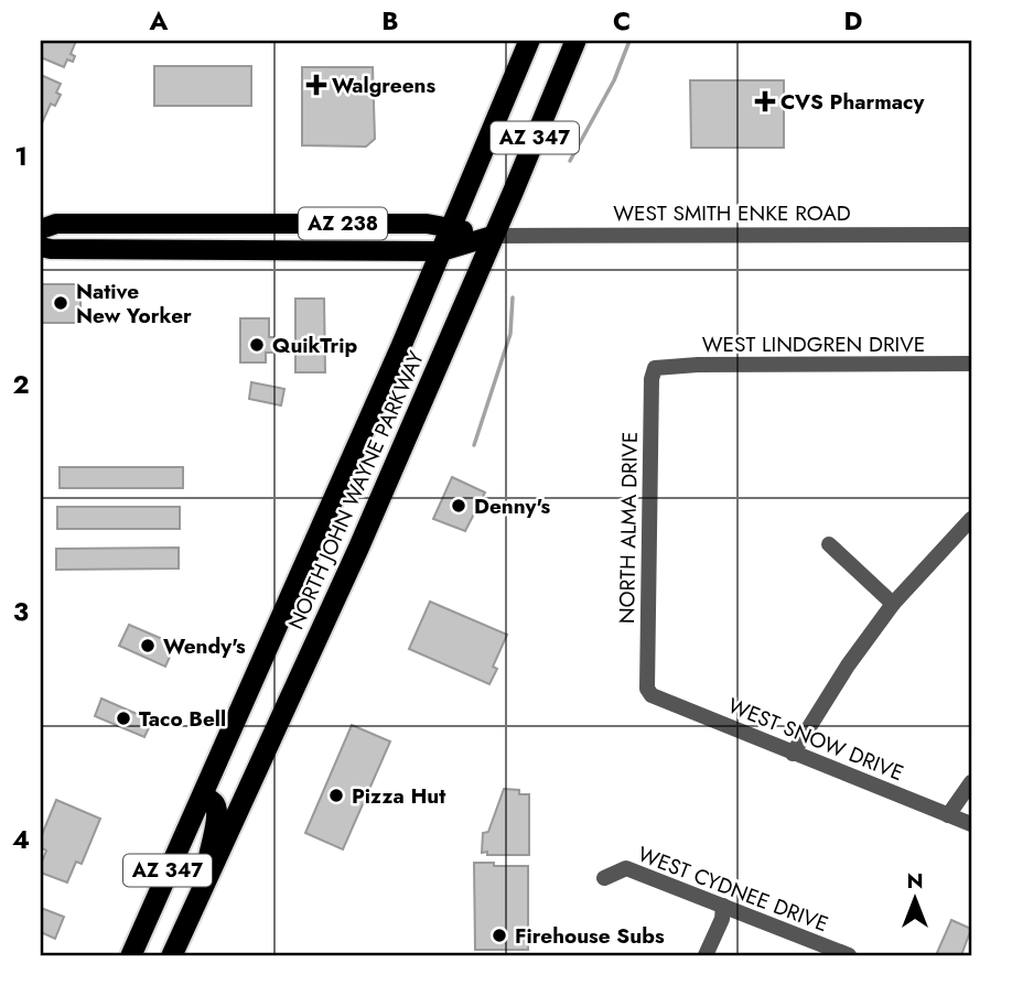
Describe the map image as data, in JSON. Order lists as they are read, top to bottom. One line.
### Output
{"streets":{"highway":["AZ 347","NORTH JOHN WAYNE PARKWAY"],"main road":["WEST SMITH ENKE ROAD","AZ 238"],"street":["WEST LINDGREN DRIVE","NORTH ALMA DRIVE","WEST SNOW DRIVE","WEST CYDNEE DRIVE"]},"crossings":[["AZ 347","WEST SMITH ENKE ROAD"],["WEST SMITH ENKE ROAD","NORTH JOHN WAYNE PARKWAY"],["WEST LINDGREN DRIVE","NORTH ALMA DRIVE"],["NORTH ALMA DRIVE","WEST SNOW DRIVE"]],"places":{"health":["Walgreens","CVS Pharmacy"],"other":["Native New Yorker","QuikTrip","Denny's","Wendy's","Taco Bell","Pizza Hut","Firehouse Subs"]},"north":"top","grid":{"columns":["A","B","C","D"],"rows":["1","2","3","4"]}}
